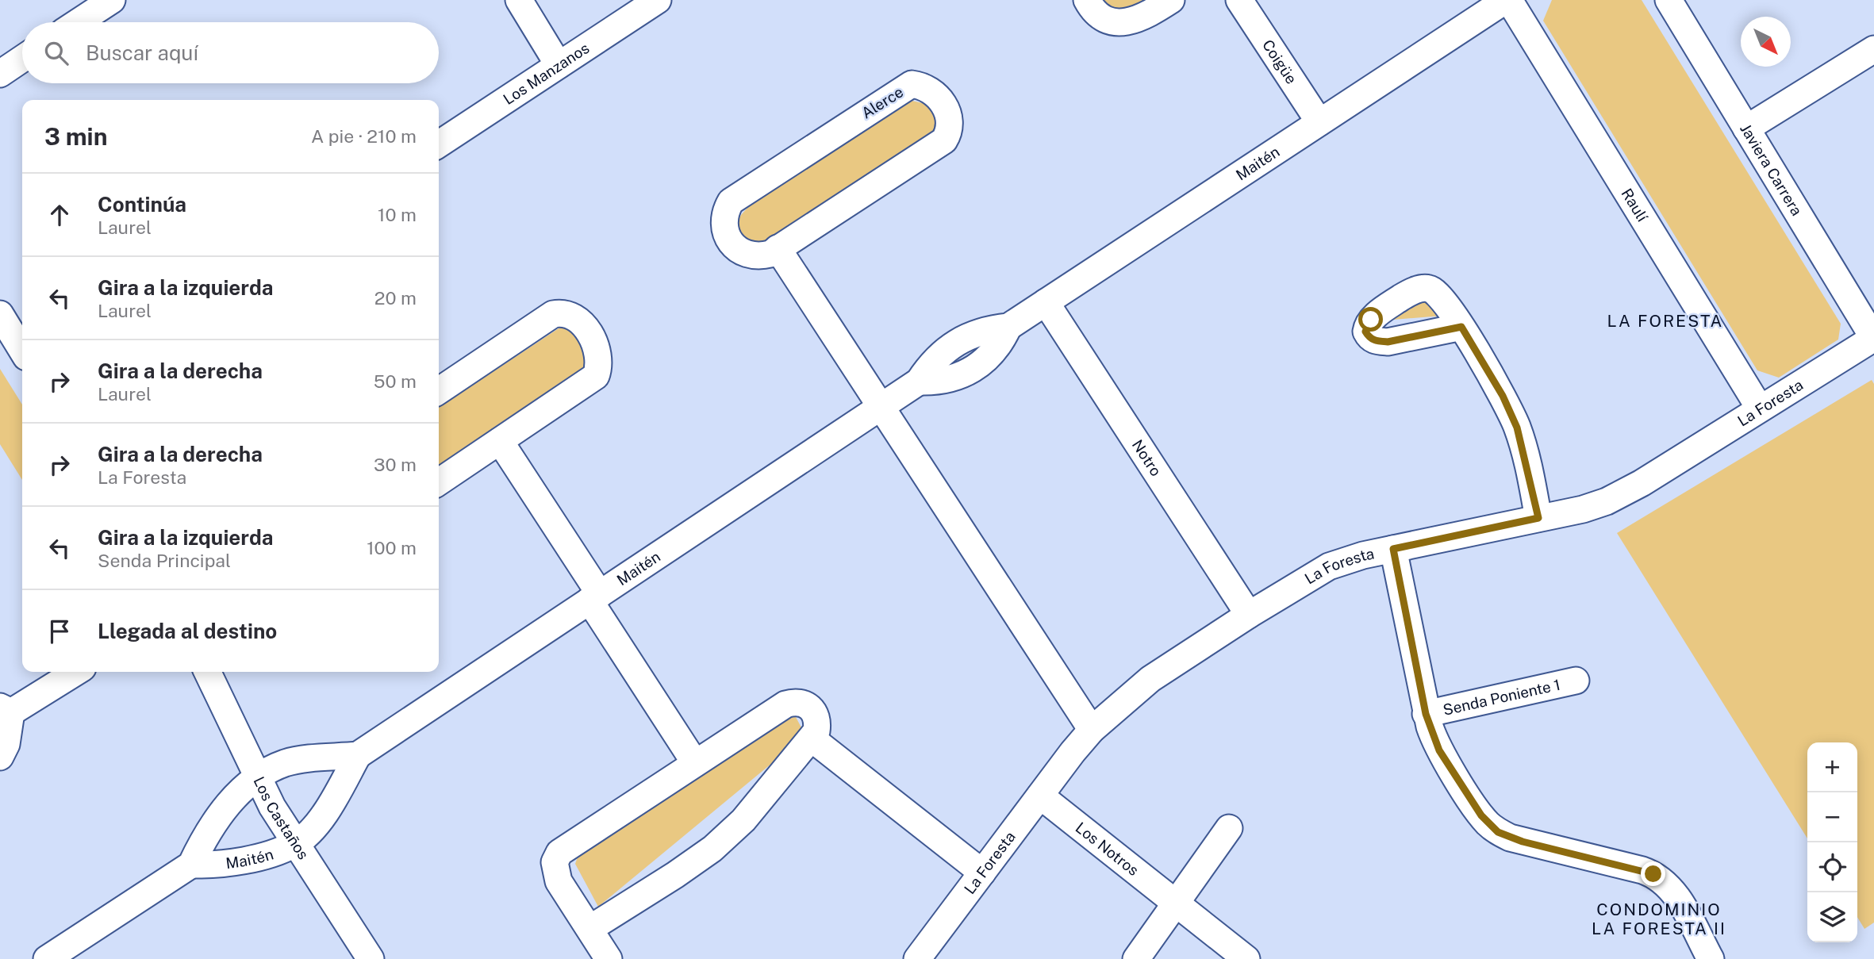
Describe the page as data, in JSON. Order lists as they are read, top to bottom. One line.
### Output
{"streets":{"street":["Coigüe","Los Manzanos","Alerce","Maitén","Javiera Carrera","Raulí","La Foresta","Notro","Senda Poniente 1","Los Castaños","Los Notros"]},"crossings":[["Coigüe","Maitén"],["Maitén","Raulí"],["Maitén","Notro"],["Maitén","Los Castaños"],["Javiera Carrera","La Foresta"],["Raulí","La Foresta"],["La Foresta","Notro"],["La Foresta","Los Notros"]],"districts":["LA FORESTA","CONDOMINIO LA FORESTA II"],"north":"bottom right","page":{"search":"Buscar aquí","heading":["3 min","A pie · 210 m"],"list":[["Continúa","Laurel","10 m"],["Gira a la izquierda","Laurel","20 m"],["Gira a la derecha","Laurel","50 m"],["Gira a la derecha","La Foresta","30 m"],["Gira a la izquierda","Senda Principal","100 m"],"Llegada al destino"],"map_buttons":["+","−"]}}
